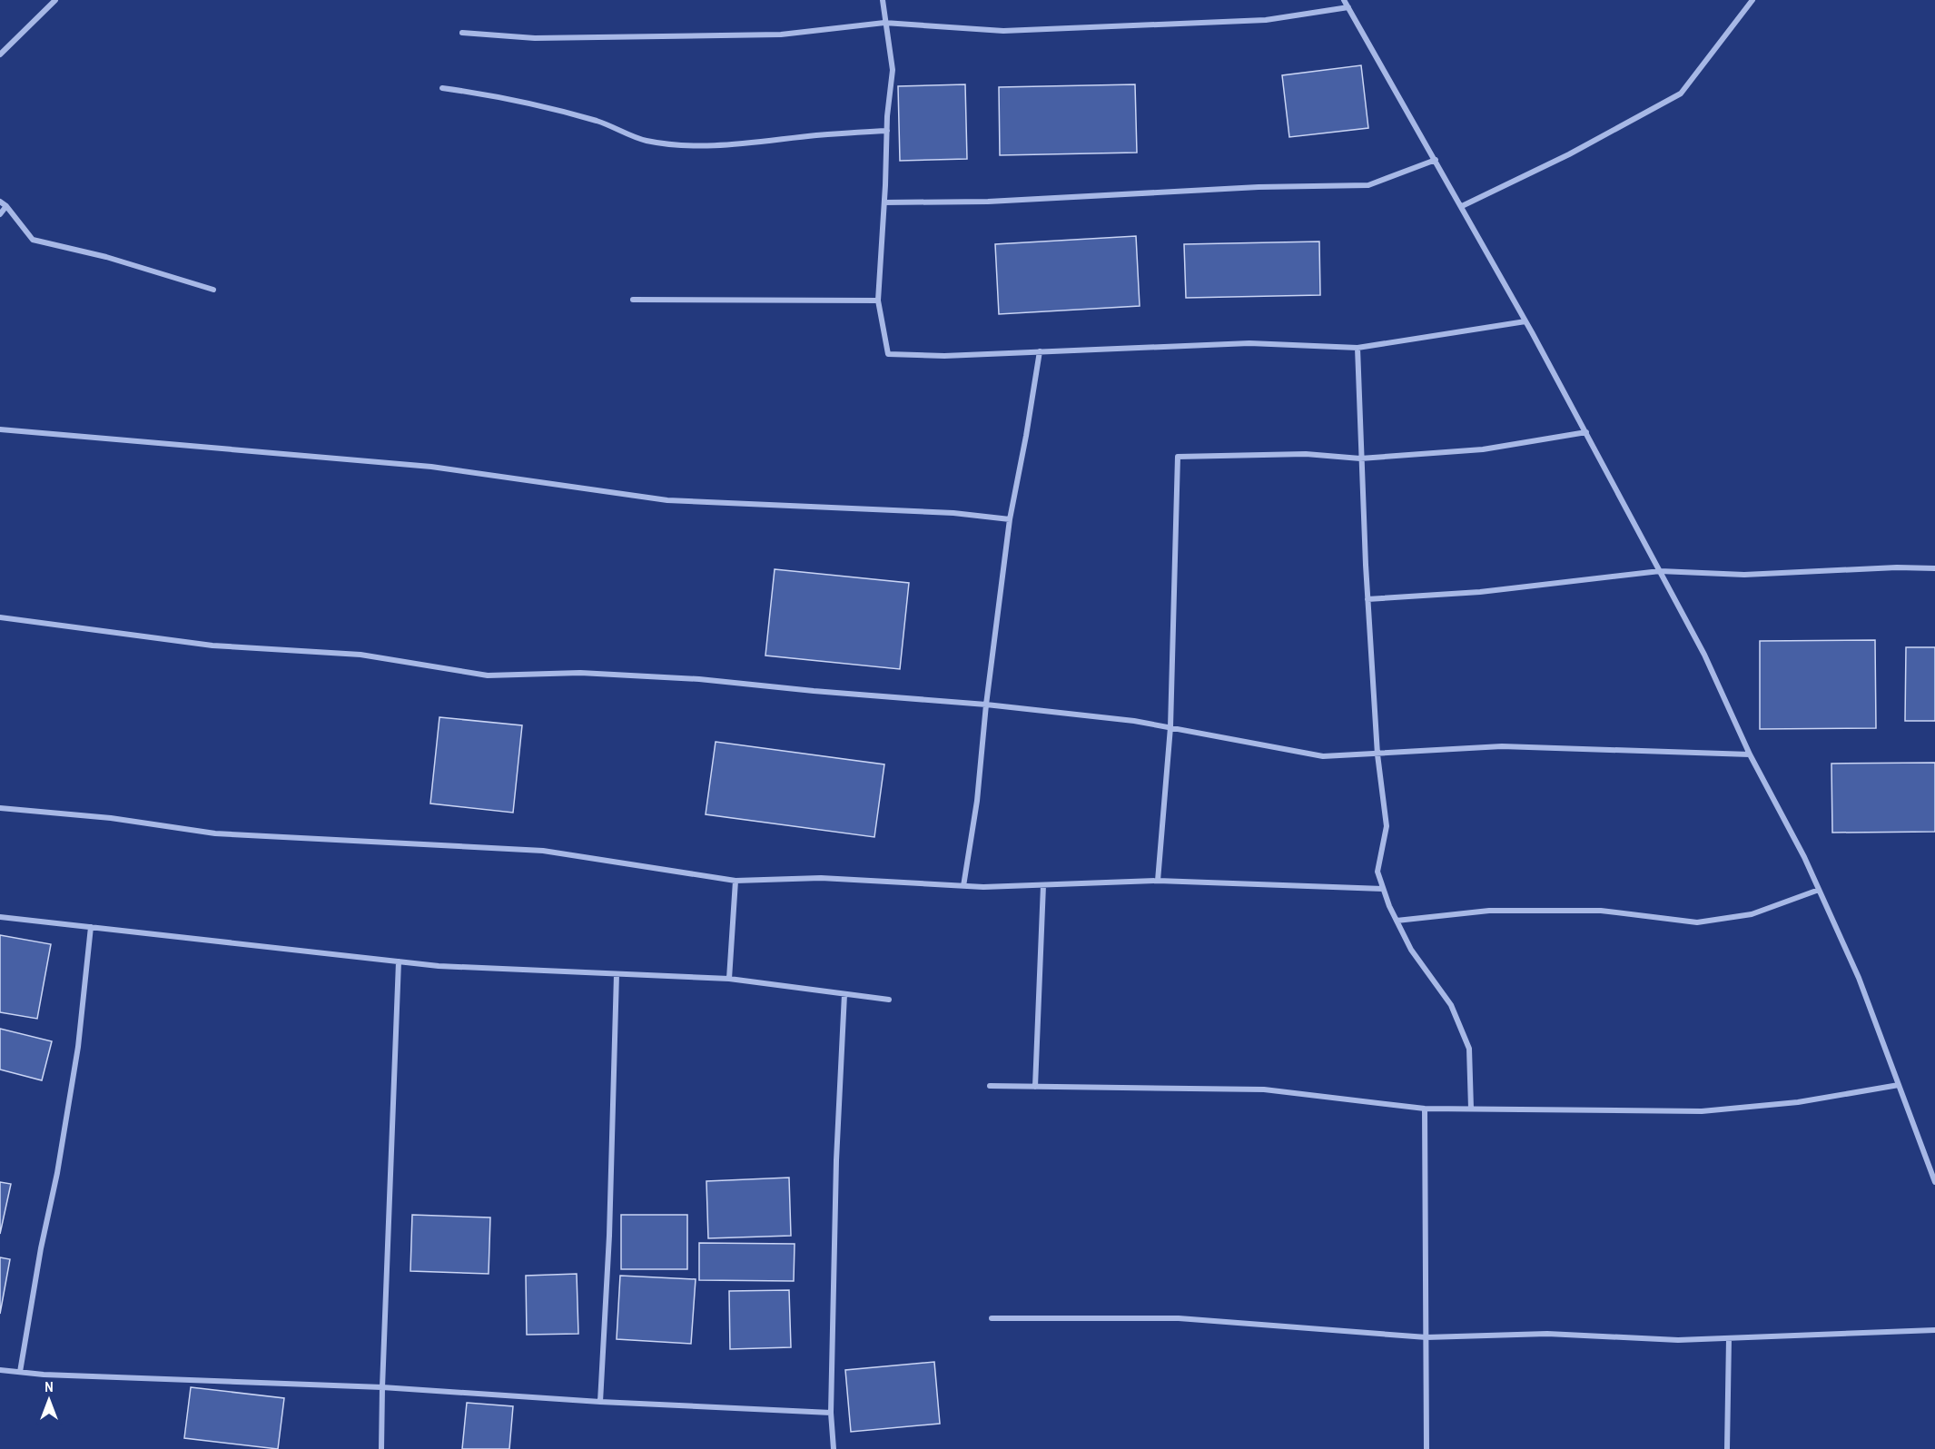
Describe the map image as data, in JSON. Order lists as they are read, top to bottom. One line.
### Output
{"north":"top"}
